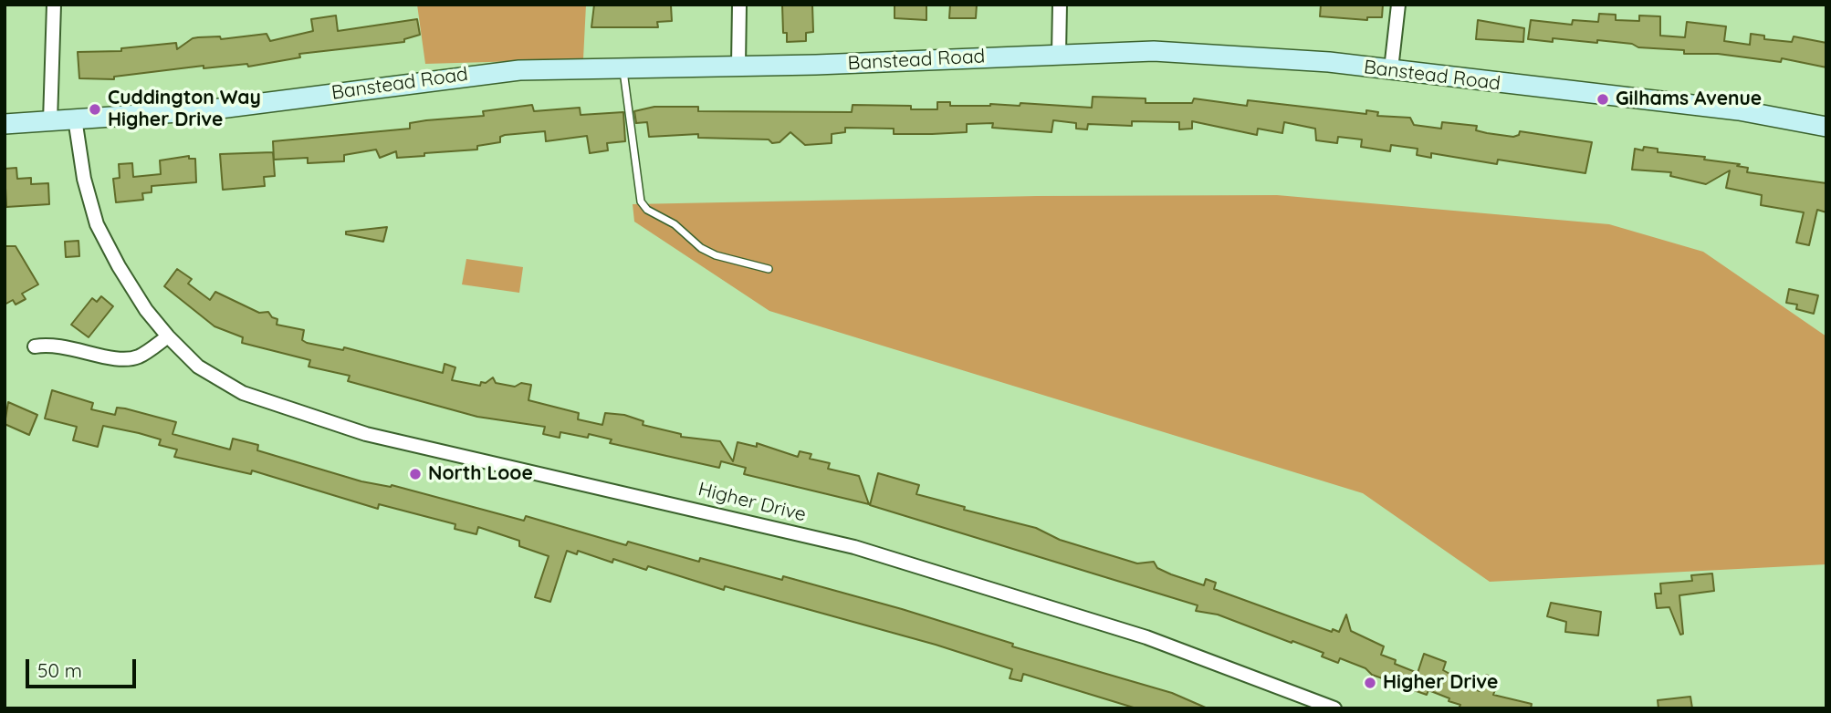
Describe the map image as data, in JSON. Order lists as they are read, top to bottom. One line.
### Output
{"streets":{"street":["Banstead Road","Higher Drive"]},"crossings":[["Banstead Road","Higher Drive"]],"places":["Gilhams Avenue","Cuddington Way Higher Drive","North Looe","Higher Drive"],"scale_bar":"50 m"}
